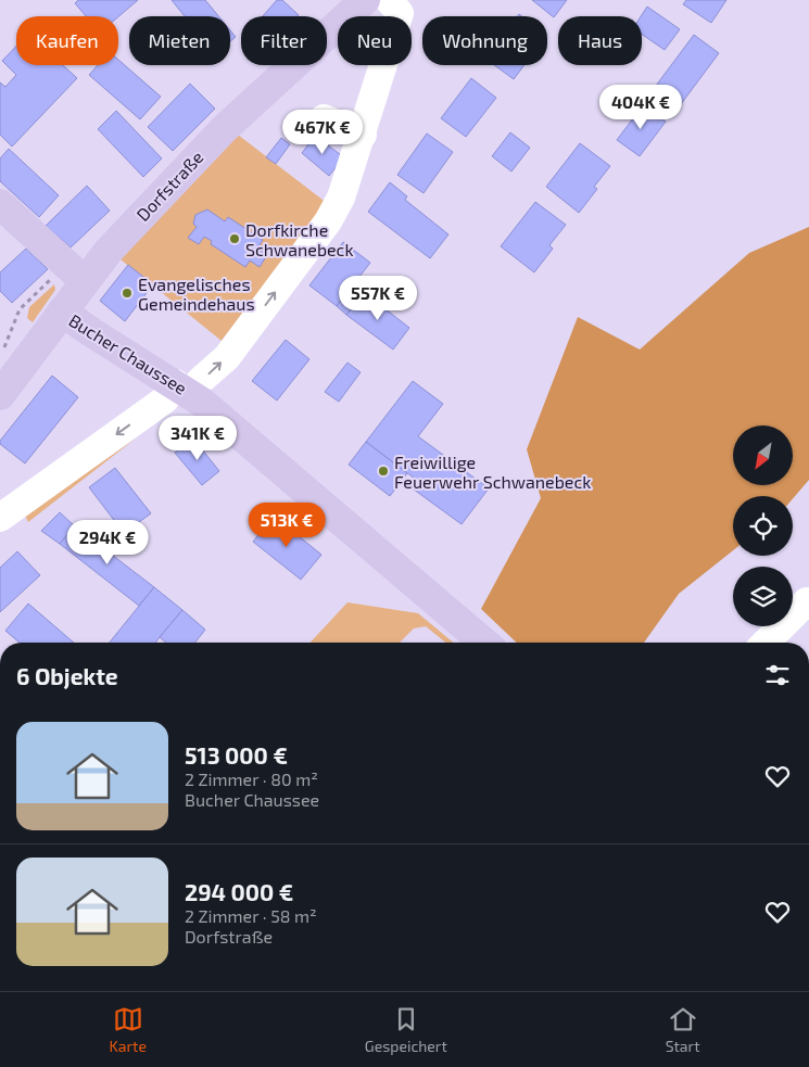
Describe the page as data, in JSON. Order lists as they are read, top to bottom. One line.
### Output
{"streets":{"main road":["Dorfstraße","Bucher Chaussee"]},"crossings":[["Dorfstraße","Bucher Chaussee"]],"places":["Dorfkirche Schwanebeck","Evangelisches Gemeindehaus","Freiwillige Feuerwehr Schwanebeck"],"north":"bottom left","page":{"chip":["Kaufen","Mieten","Filter","Neu","Wohnung","Haus"],"price":["404K €","467K €","557K €","341K €","513K €","294K €"],"heading":"6 Objekte","list":[{"name":"513 000 €","note":"2 Zimmer · 80 m² · Bucher Chaussee"},{"name":"294 000 €","note":"2 Zimmer · 58 m² · Dorfstraße"}],"tabs":["Karte","Gespeichert","Start"]}}
